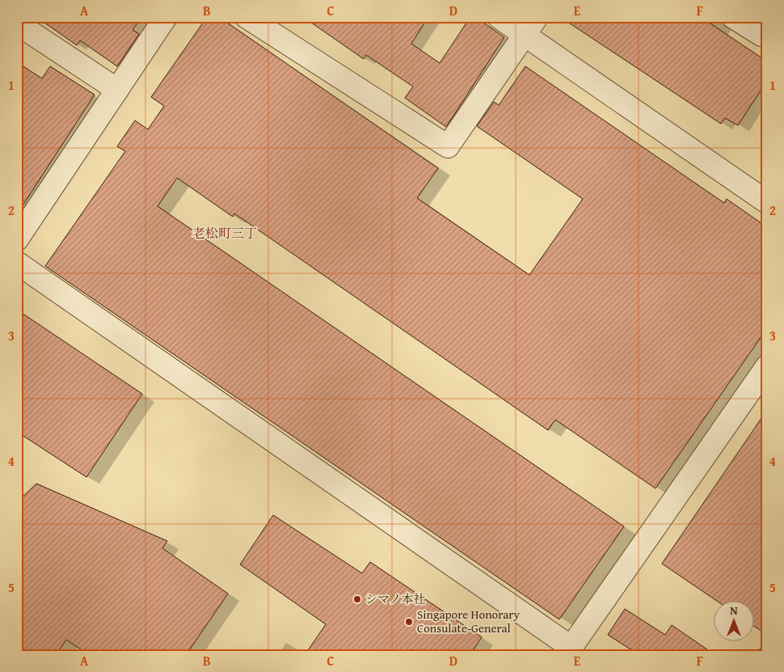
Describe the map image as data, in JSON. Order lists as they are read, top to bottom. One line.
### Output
{"districts":["老松町三丁"],"places":["シマノ本社","Singapore Honorary Consulate-General"],"north":"top","grid":{"columns":["A","B","C","D","E","F"],"rows":["1","2","3","4","5"]}}
